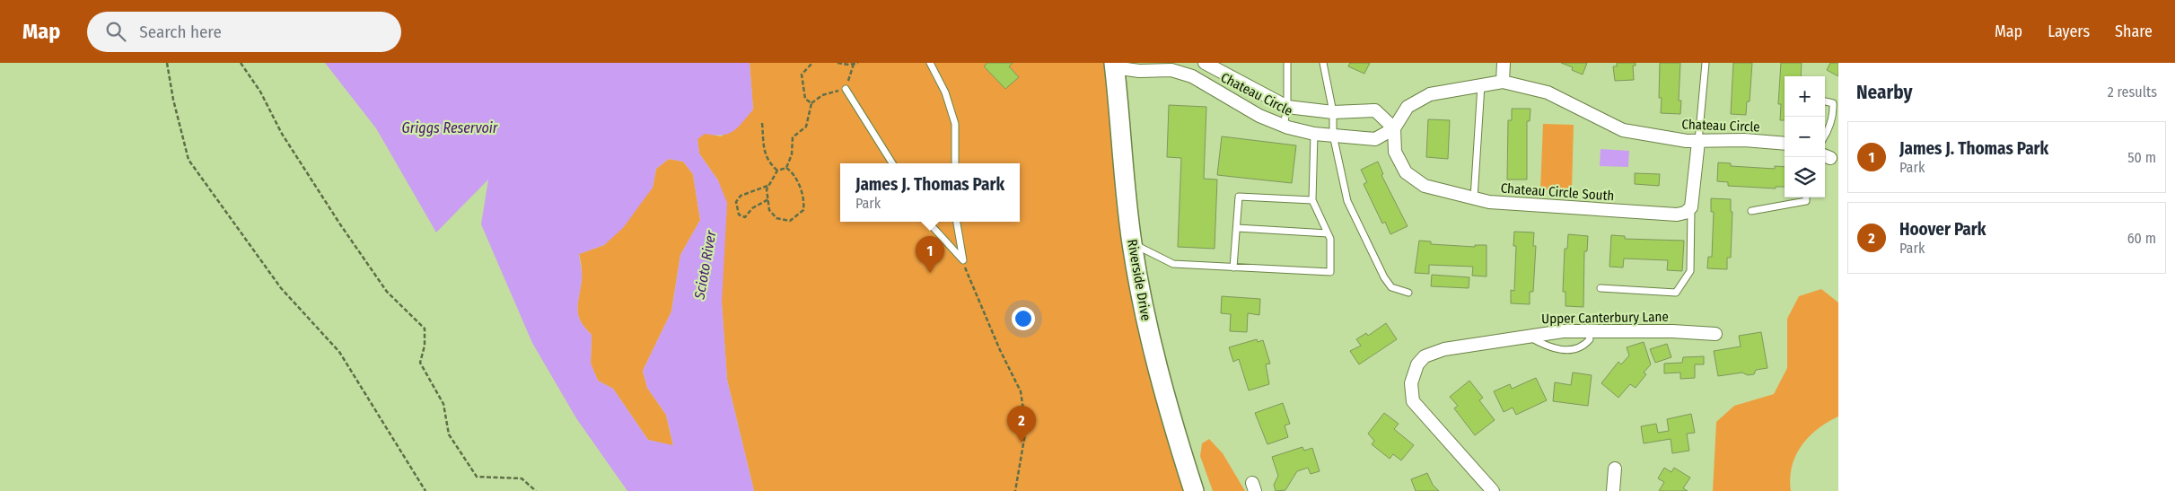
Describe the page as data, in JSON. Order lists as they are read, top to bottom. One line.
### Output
{"streets":{"main road":["Riverside Drive"],"street":["Chateau Circle","Chateau Circle South","Upper Canterbury Lane"]},"crossings":[["Chateau Circle","Chateau Circle South"],["Chateau Circle","Riverside Drive"]],"water":["Griggs Reservoir","Scioto River"],"page":{"header":"Map","search":"Search here","nav":["Map","Layers","Share"],"heading":["Nearby","2 results"],"map_buttons":["+","−"],"list":[{"mark":"1","name":"James J. Thomas Park","note":"Park","value":"50 m"},{"mark":"2","name":"Hoover Park","note":"Park","value":"60 m"}],"popup":["James J. Thomas Park","Park"],"pins":["1","2"]}}
